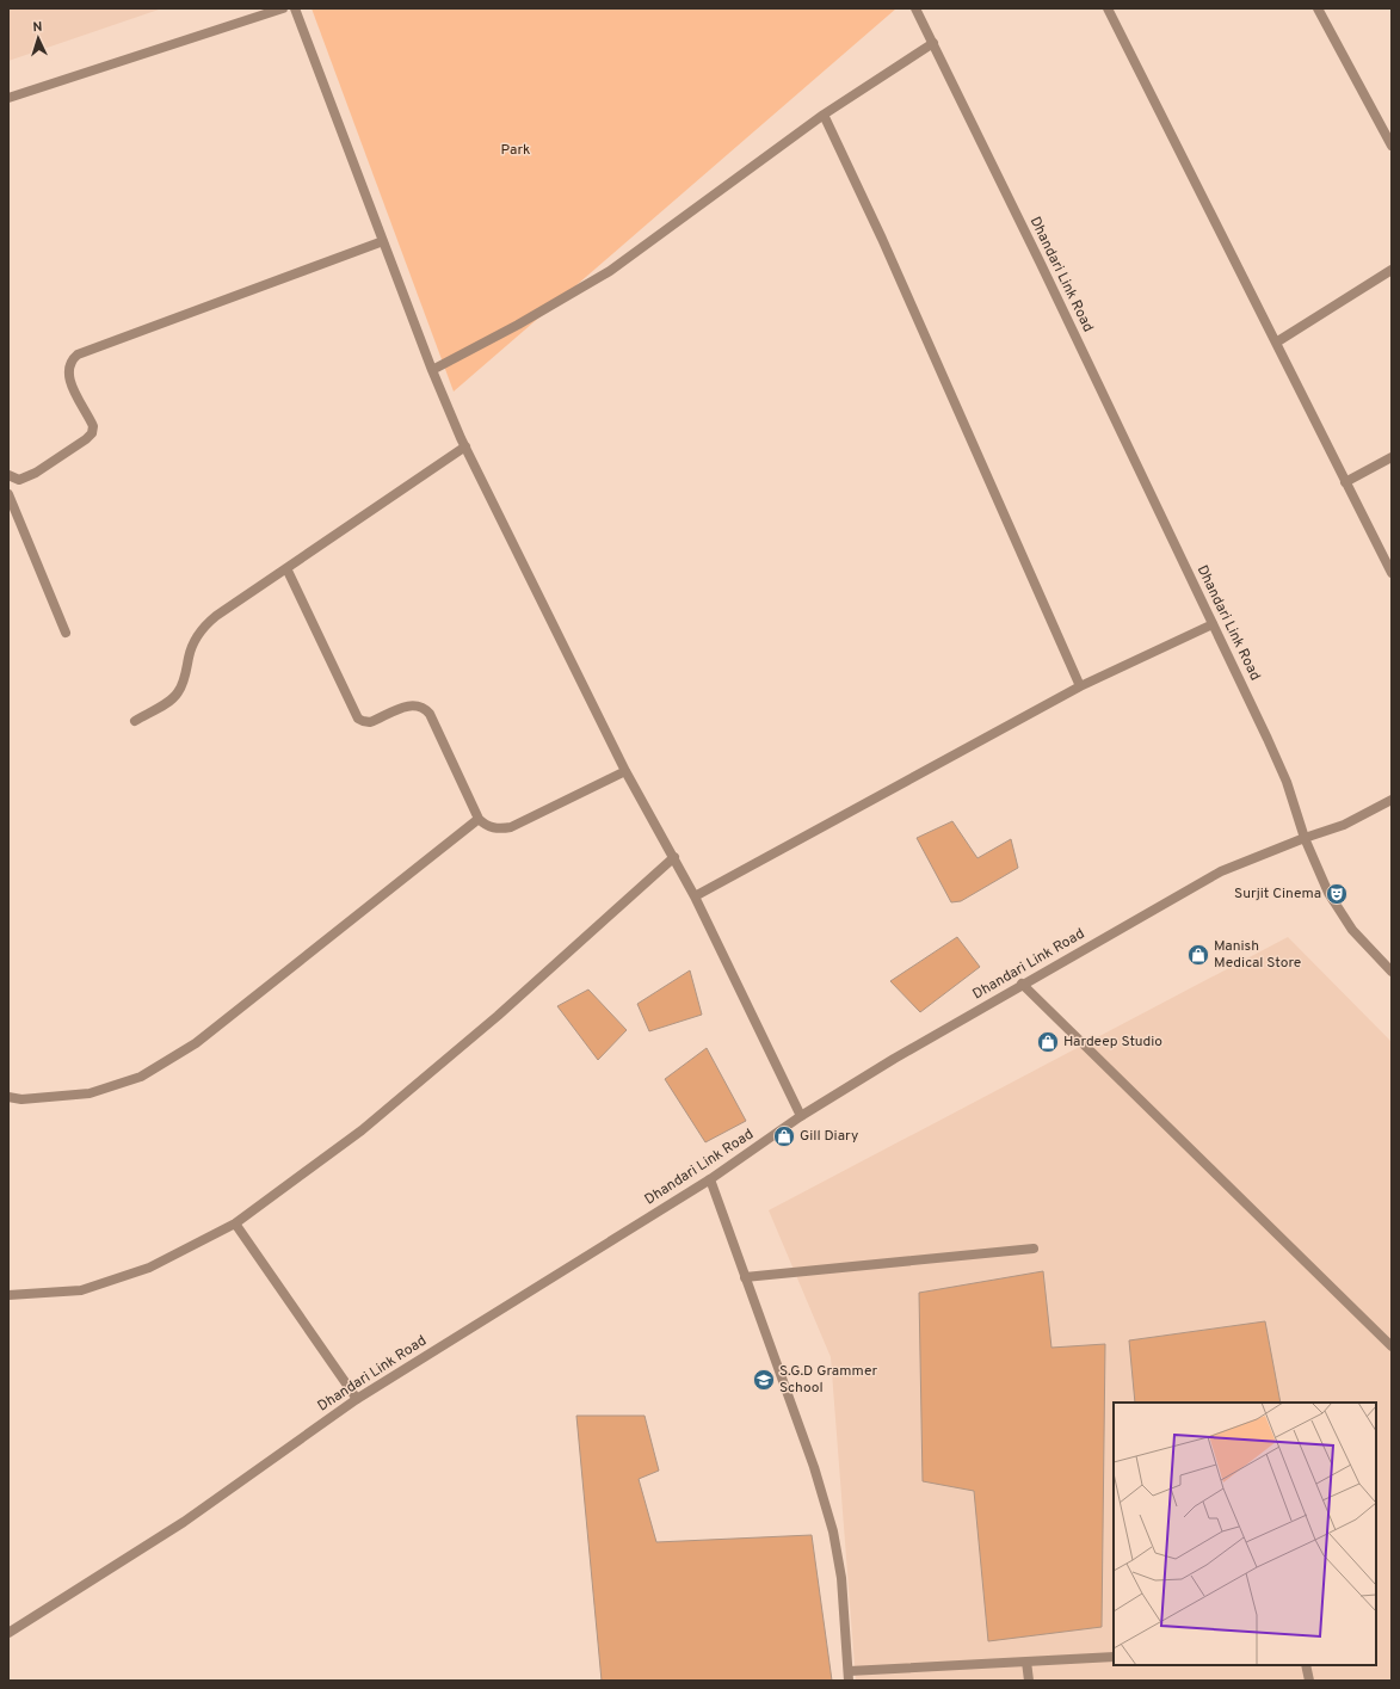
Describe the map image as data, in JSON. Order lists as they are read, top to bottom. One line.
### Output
{"streets":{"street":["Dhandari Link Road"]},"parks":["Park"],"places":{"theatre":["Surjit Cinema"],"shop":["Manish Medical Store","Hardeep Studio","Gill Diary"],"school or university":["S.G.D Grammer School"]},"north":"top"}
